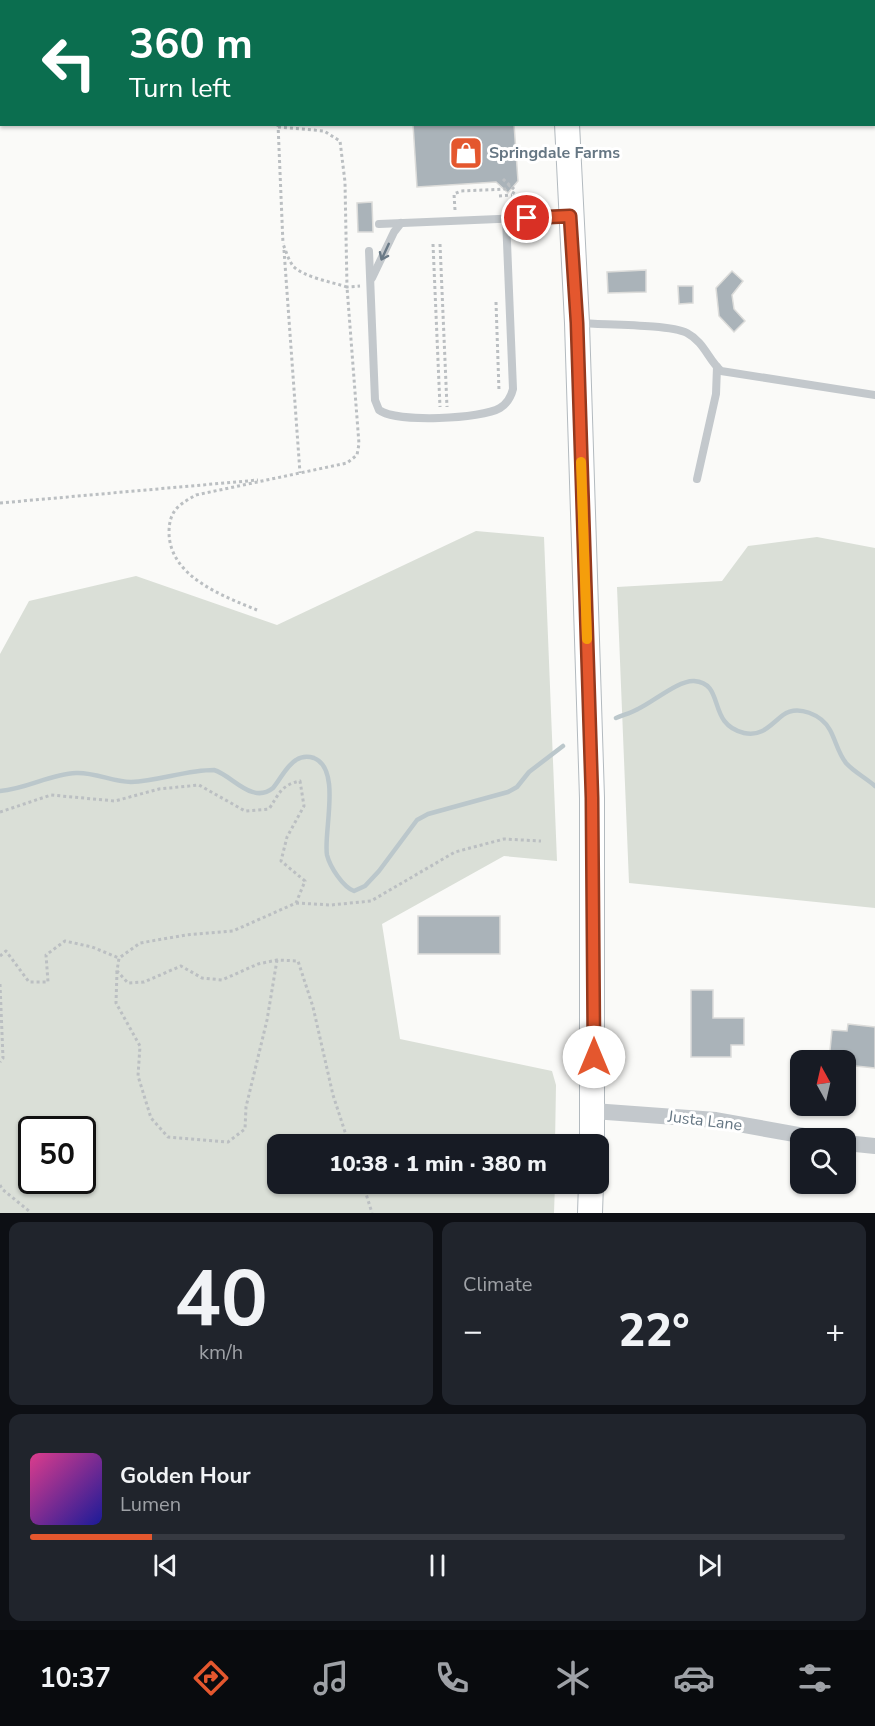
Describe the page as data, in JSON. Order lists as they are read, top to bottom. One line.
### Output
{"streets":{"street":["Justa Lane"]},"places":{"shop":["Springdale Farms"]},"north":"top","page":{"turn":["360 m","Turn left"],"limit":"50","trip":"10:38 · 1 min · 380 m","tile":[["40","km/h"],"Climate"],"heat":["−","22°","+"],"song":["Golden Hour","Lumen"],"tabs":"10:37"}}
